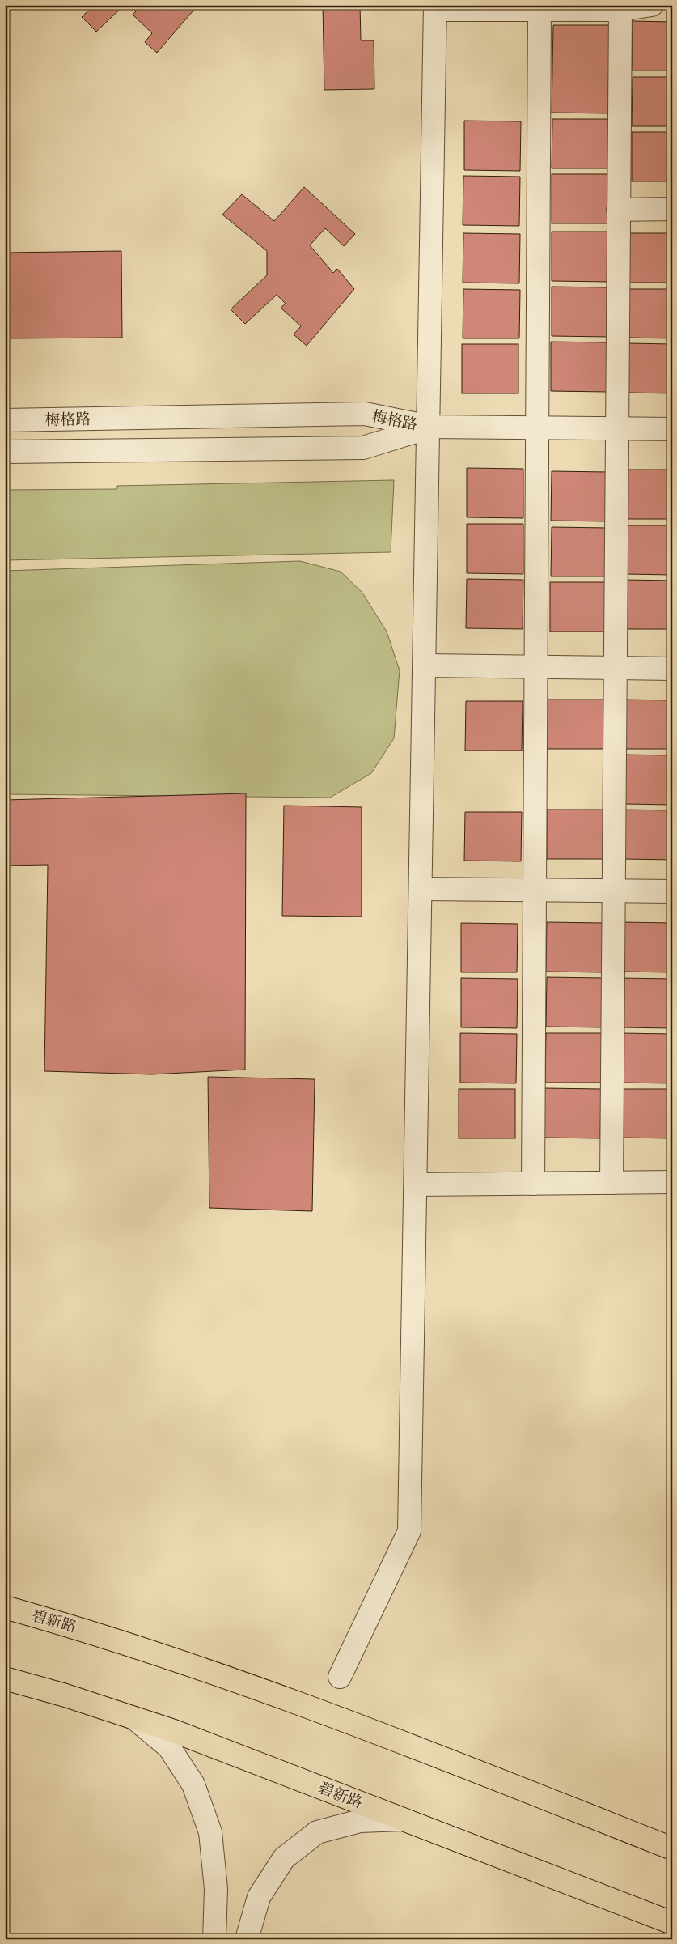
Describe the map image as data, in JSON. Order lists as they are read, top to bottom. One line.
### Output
{"streets":{"main road":["碧新路"],"street":["梅格路"]}}
